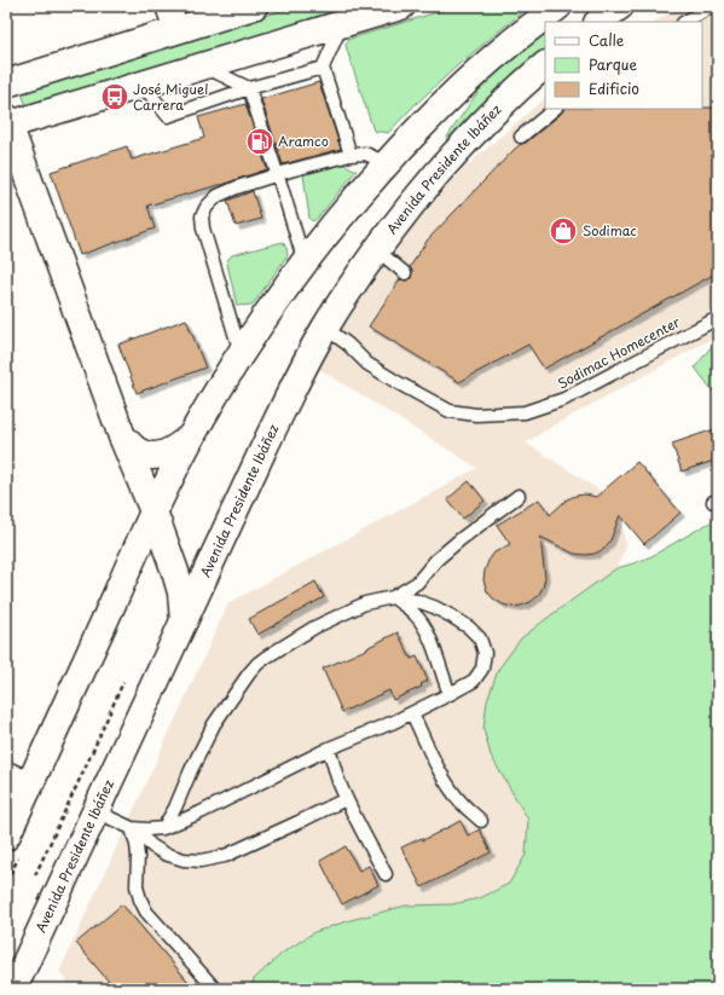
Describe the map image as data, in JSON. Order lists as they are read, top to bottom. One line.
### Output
{"streets":{"main road":["Avenida Presidente Ibáñez"],"lane":["Sodimac Homecenter"]},"crossings":[["Avenida Presidente Ibáñez","Sodimac Homecenter"]],"places":{"bus stop":["José Miguel Carrera"],"fuel station":["Aramco"],"shop":["Sodimac"]},"legend":["Calle","Parque","Edificio"]}
